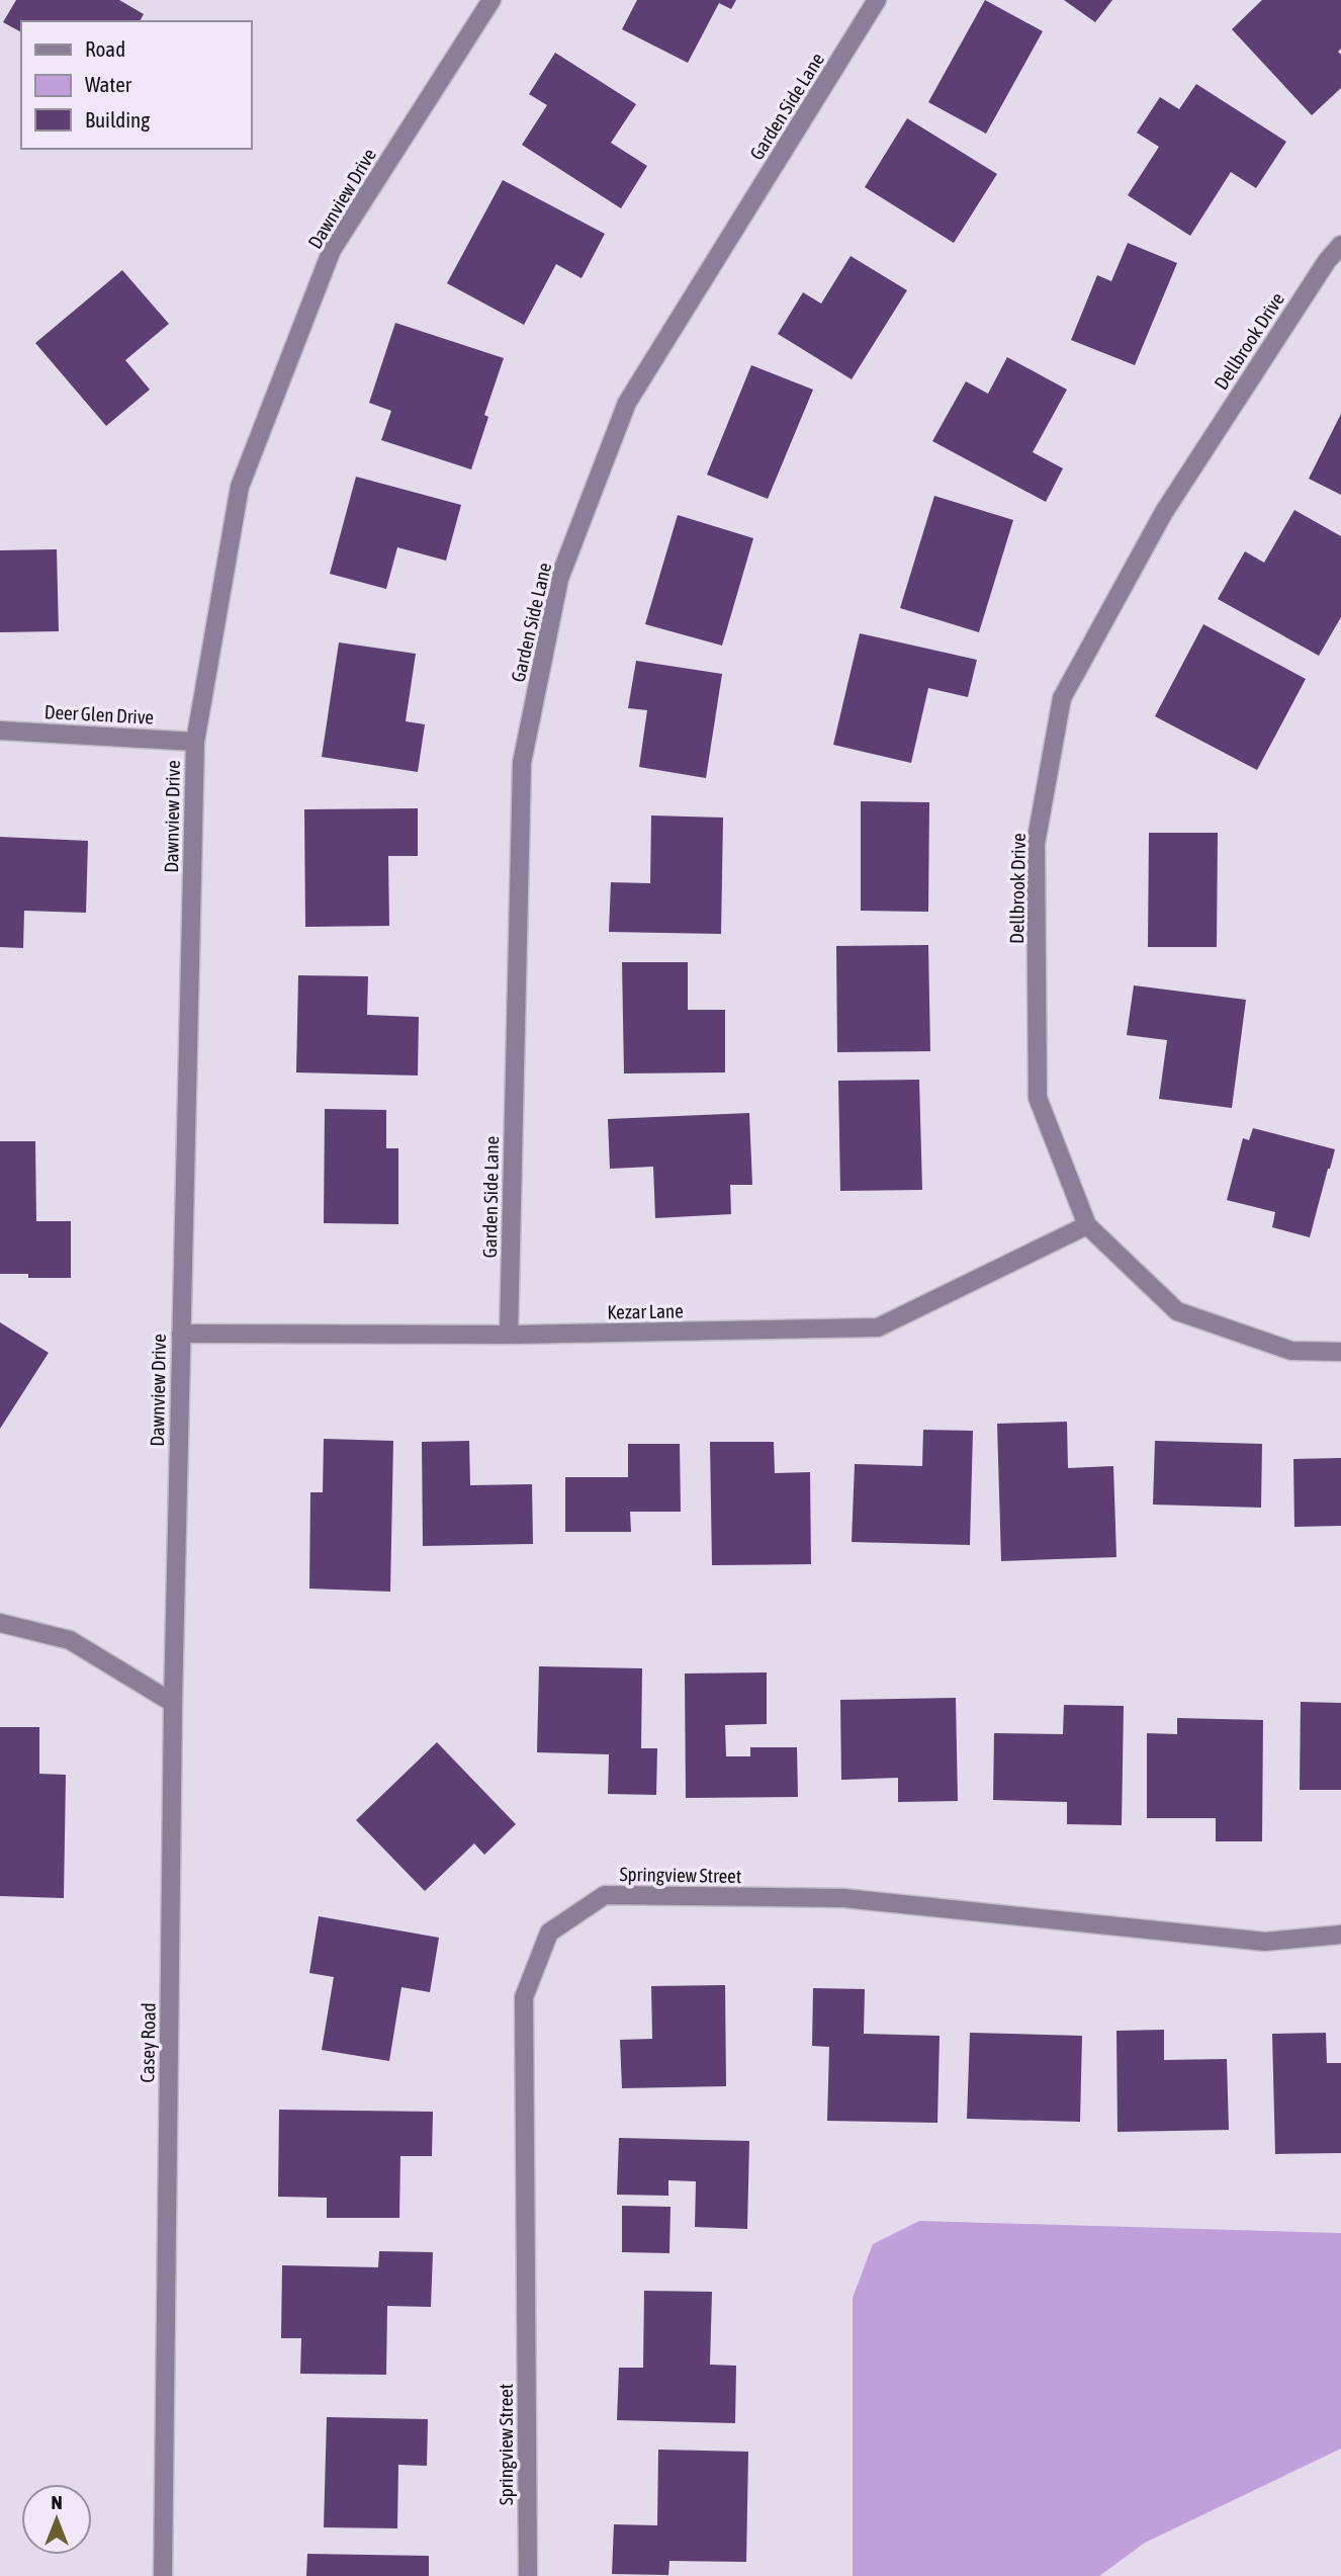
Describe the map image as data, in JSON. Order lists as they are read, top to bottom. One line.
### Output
{"streets":{"street":["Garden Side Lane","Dawnview Drive","Dellbrook Drive","Deer Glen Drive","Kezar Lane","Springview Street","Casey Road"]},"crossings":[["Garden Side Lane","Kezar Lane"],["Dawnview Drive","Deer Glen Drive"],["Dawnview Drive","Kezar Lane"],["Dawnview Drive","Casey Road"],["Dellbrook Drive","Kezar Lane"]],"legend":["Road","Water","Building"],"north":"top"}
